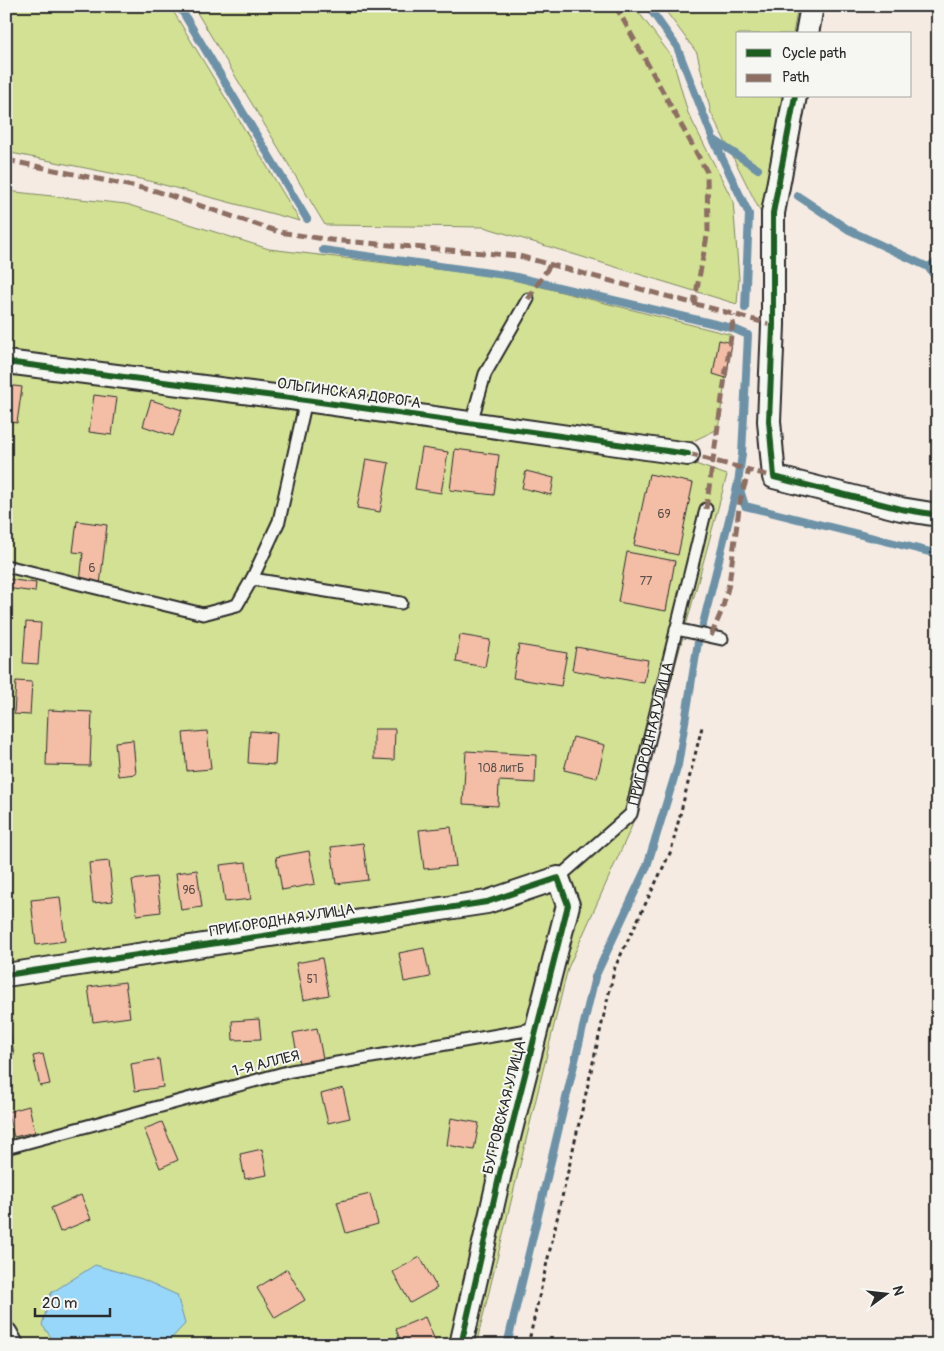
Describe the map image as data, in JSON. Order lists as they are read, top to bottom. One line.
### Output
{"streets":{"street":["ОЛЬГИНСКАЯ ДОРОГА","ПРИГОРОДНАЯ УЛИЦА","БУГРОВСКАЯ УЛИЦА"],"lane":["1-Я АЛЛЕЯ"]},"crossings":[["ПРИГОРОДНАЯ УЛИЦА","БУГРОВСКАЯ УЛИЦА"],["1-Я АЛЛЕЯ","БУГРОВСКАЯ УЛИЦА"]],"house_numbers":["69","6","77","108 литБ","96","51"],"legend":["Cycle path","Path"],"scale_bar":"20 m","north":"right"}
